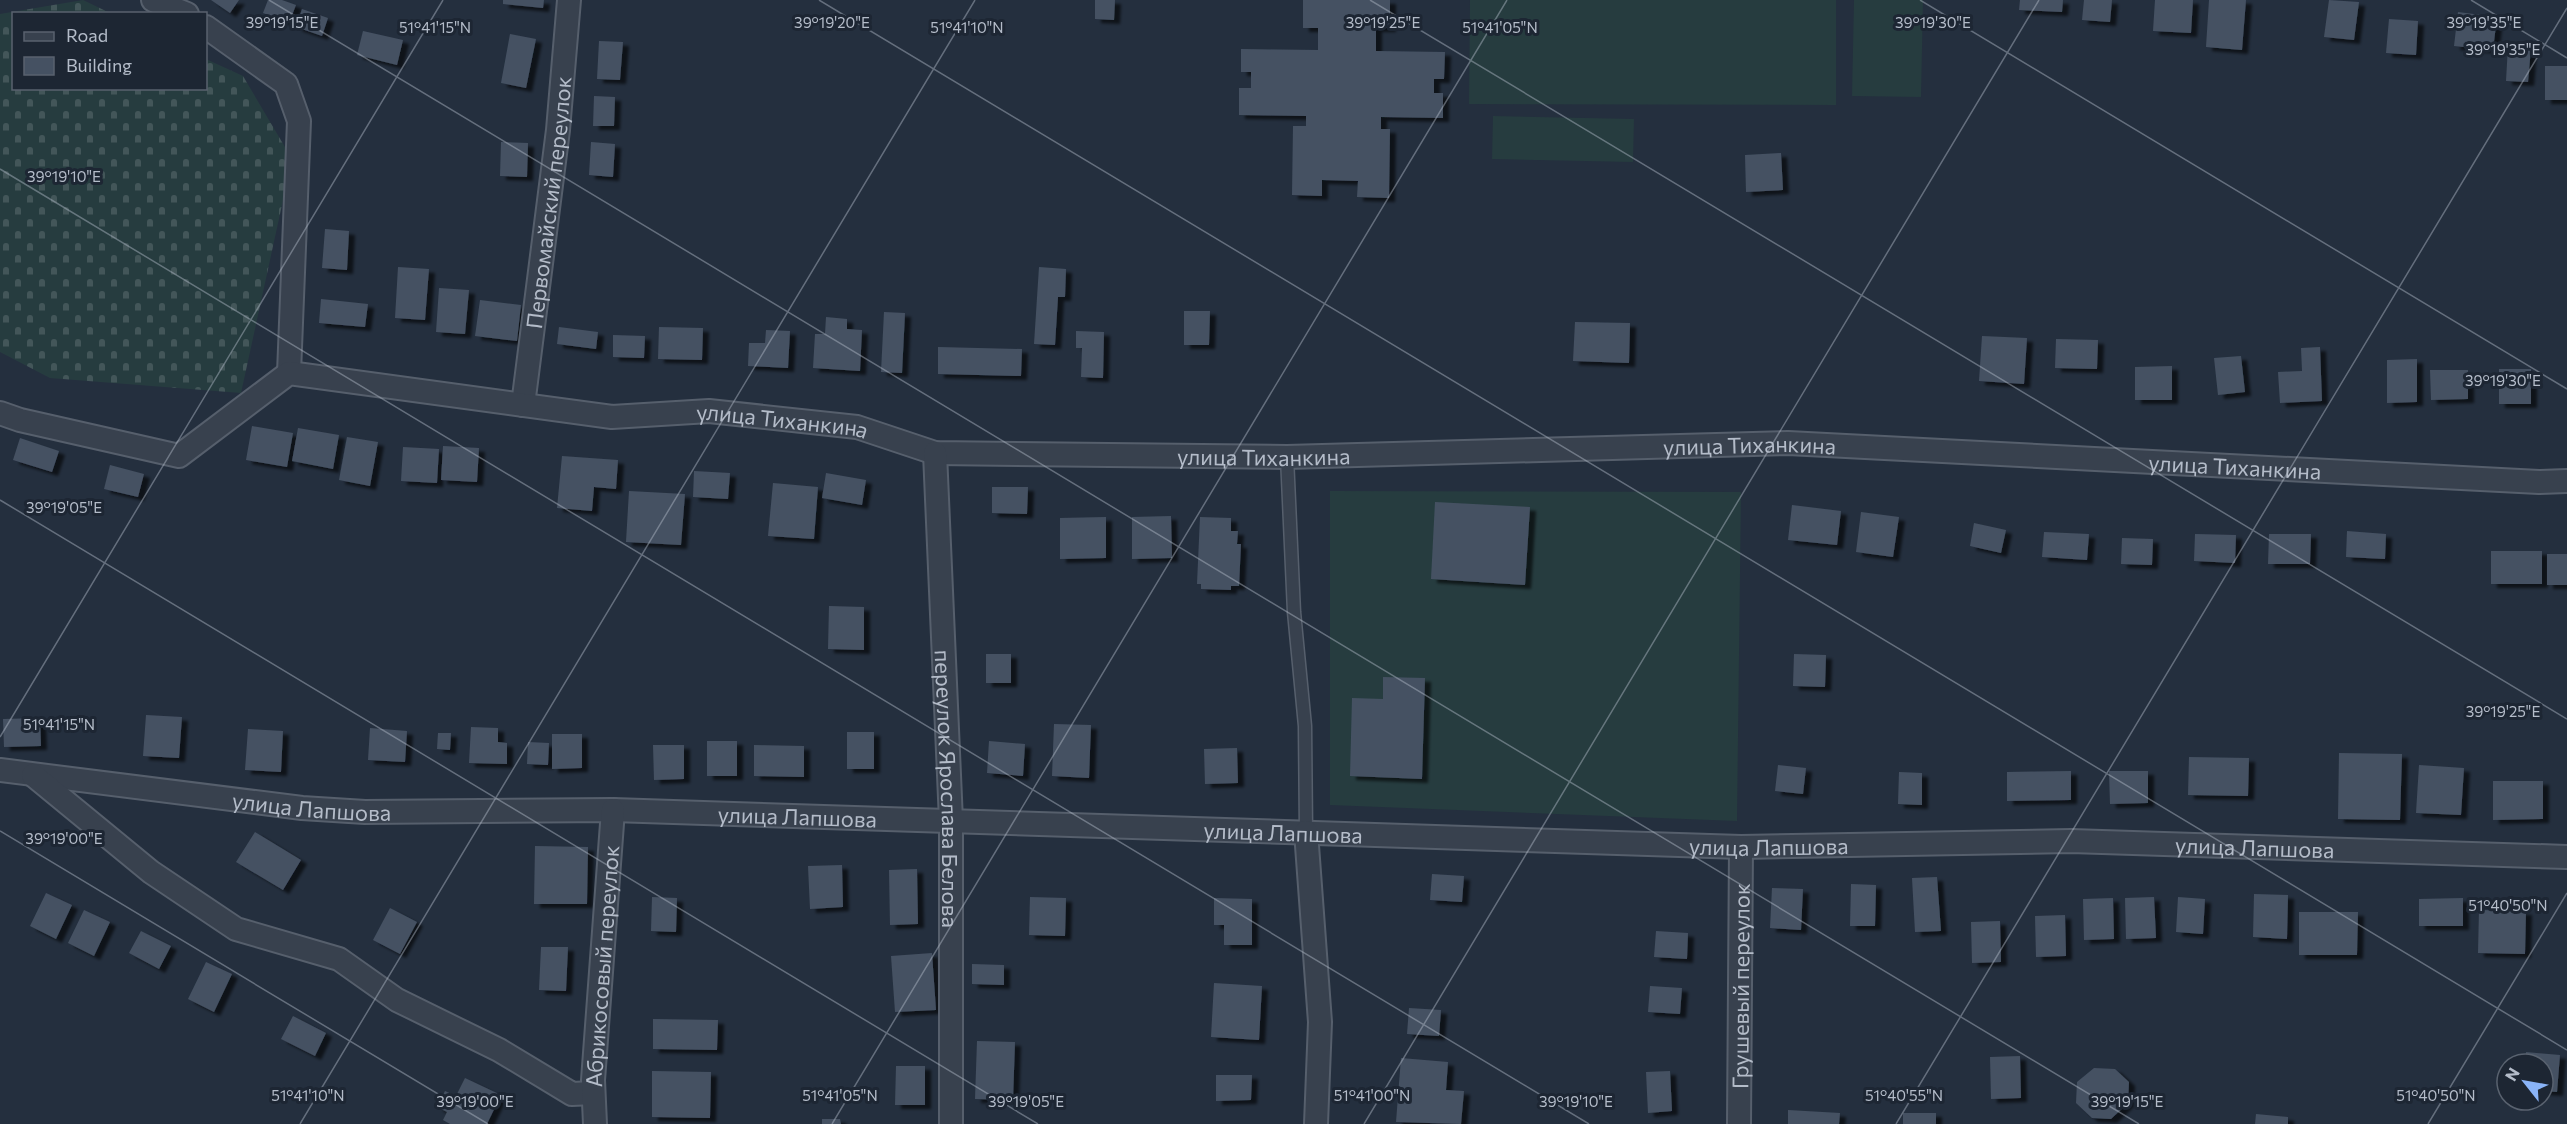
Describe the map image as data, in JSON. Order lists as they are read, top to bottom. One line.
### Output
{"streets":{"street":["Первомайский переулок","улица Тиханкина","переулок Ярослава Белова","улица Лапшова","Абрикосовый переулок","Грушевый переулок"]},"crossings":[["Первомайский переулок","улица Тиханкина"],["улица Тиханкина","переулок Ярослава Белова"],["переулок Ярослава Белова","улица Лапшова"],["улица Лапшова","Абрикосовый переулок"],["улица Лапшова","Грушевый переулок"]],"legend":["Road","Building"],"north":"top left","coordinates":["39°19'35\"E","39°19'15\"E","39°19'20\"E","39°19'25\"E","39°19'30\"E","51°41'15\"N","51°41'10\"N","51°41'05\"N","39°19'10\"E","39°19'05\"E","39°19'00\"E","51°40'50\"N","51°41'00\"N","51°40'55\"N"]}
